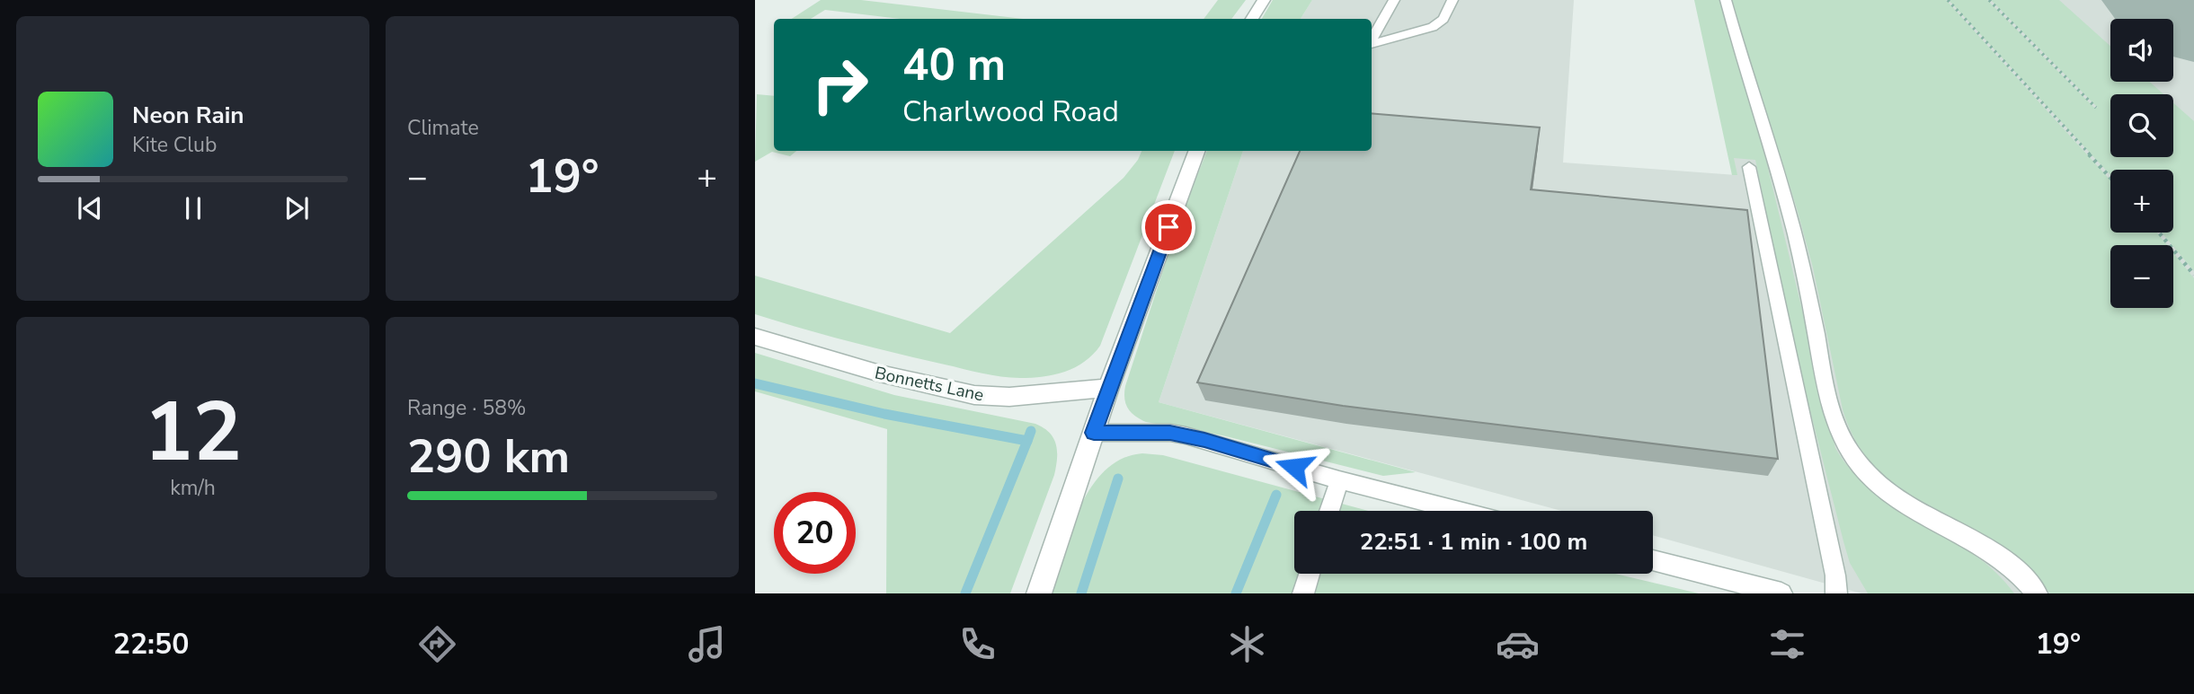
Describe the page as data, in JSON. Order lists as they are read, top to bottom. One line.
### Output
{"streets":{"street":["Bonnetts Lane"]},"page":{"tile":["Climate",["12","km/h"],["Range · 58%","290 km"]],"map_buttons":["+","−"],"turn":["40 m","Charlwood Road"],"song":["Neon Rain","Kite Club"],"heat":["−","19°","+"],"limit":"20","trip":"22:51 · 1 min · 100 m","tabs":["22:50","19°"]}}
